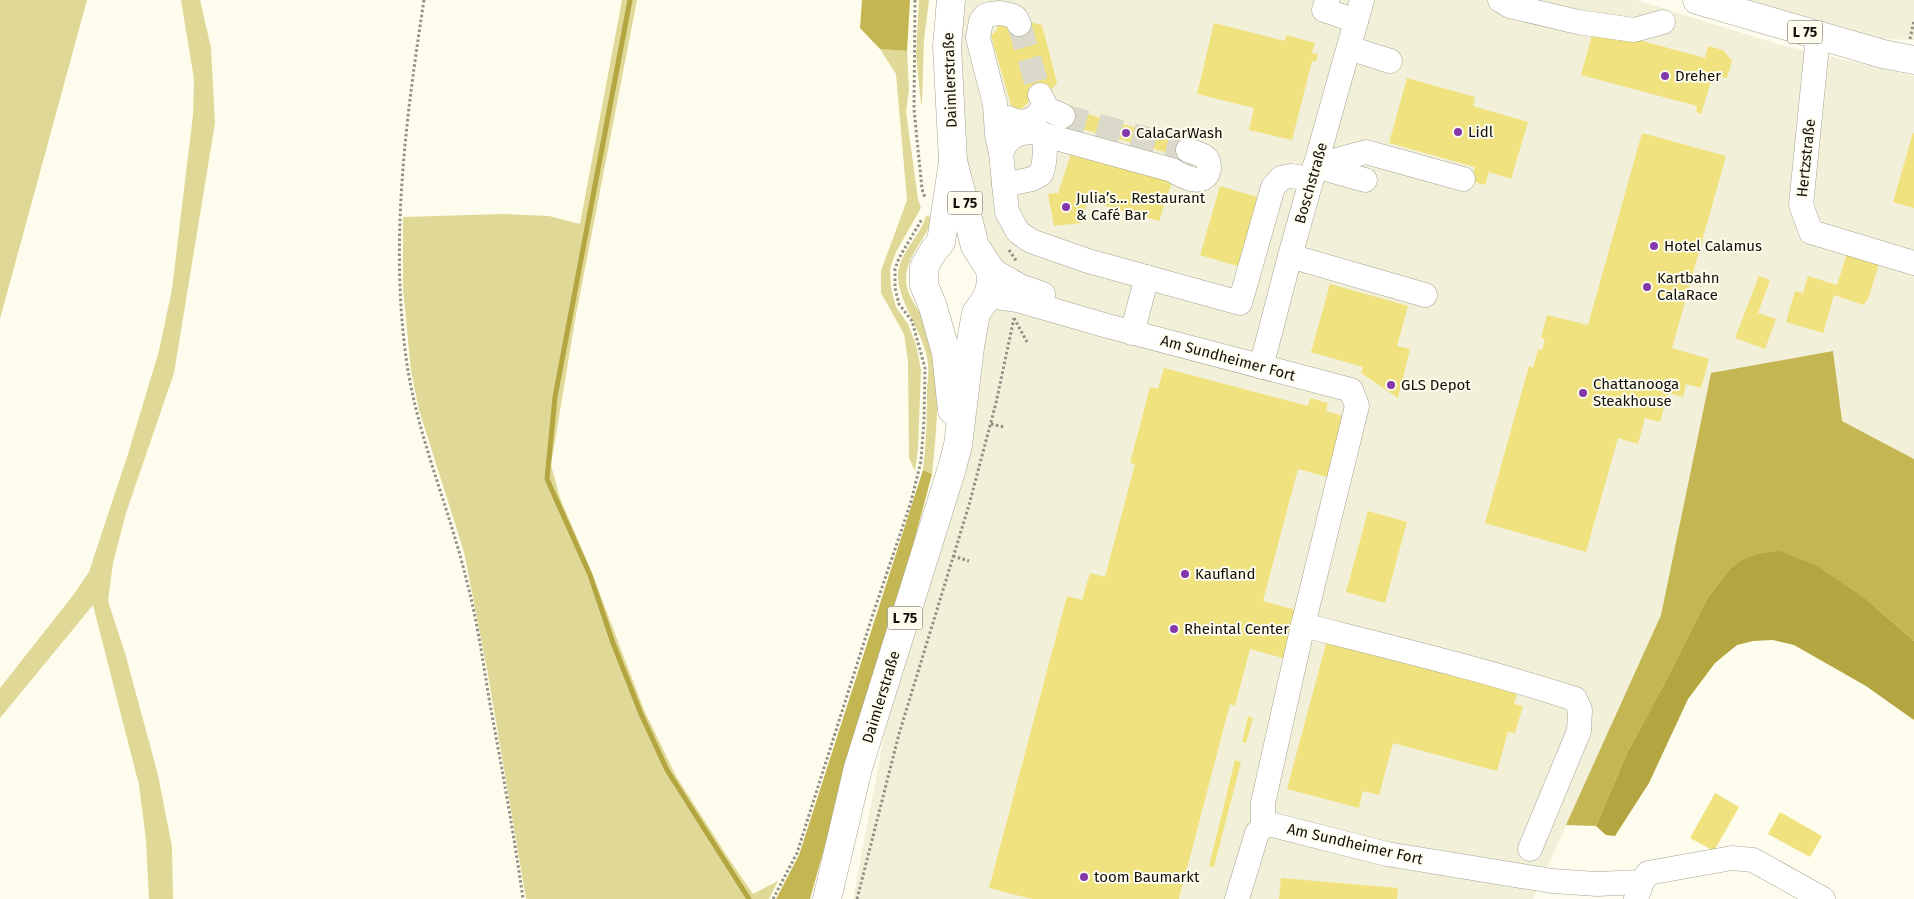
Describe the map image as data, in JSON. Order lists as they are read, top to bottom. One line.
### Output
{"streets":{"main road":["L 75","Daimlerstraße"],"street":["Hertzstraße","Boschstraße","Am Sundheimer Fort"]},"crossings":[["L 75","Hertzstraße"],["Daimlerstraße","Am Sundheimer Fort"],["Boschstraße","Am Sundheimer Fort"]],"places":["Dreher","Lidl","CalaCarWash","Julia’s… Restaurant & Café Bar","Hotel Calamus","Kartbahn CalaRace","GLS Depot","Chattanooga Steakhouse","Kaufland","Rheintal Center","toom Baumarkt"]}
